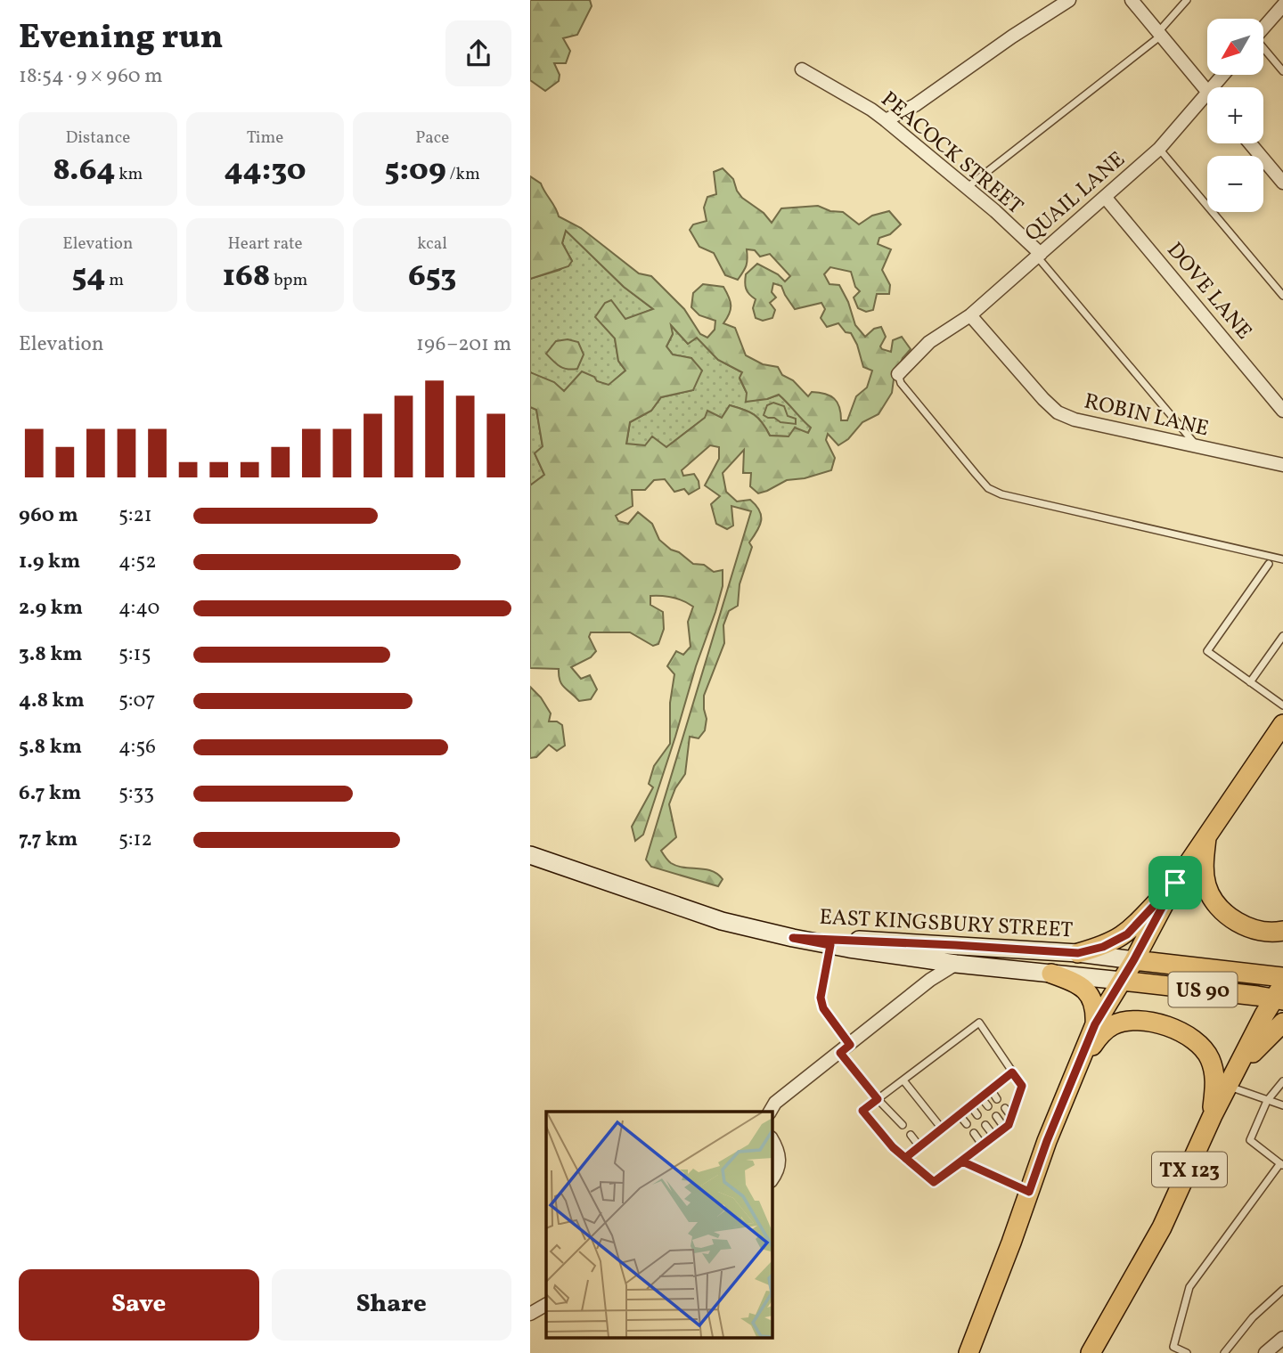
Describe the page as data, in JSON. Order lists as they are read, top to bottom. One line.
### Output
{"streets":{"main road":["EAST KINGSBURY STREET","US 90","TX 123"],"street":["PEACOCK STREET","QUAIL LANE","DOVE LANE","ROBIN LANE"]},"crossings":[["PEACOCK STREET","QUAIL LANE"],["QUAIL LANE","DOVE LANE"],["QUAIL LANE","ROBIN LANE"],["EAST KINGSBURY STREET","TX 123"]],"north":"bottom left","page":{"heading":["Evening run","18:54 · 9 × 960 m"],"map_buttons":["+","−"],"stats":[["Distance","8.64 km"],["Time","44:30"],["Pace","5:09 /km"],["Elevation","54 m"],["Heart rate","168 bpm"],["kcal","653"]],"chart":["Elevation","196–201 m"],"list":[{"name":"960 m","note":"5:21"},{"name":"1.9 km","note":"4:52"},{"name":"2.9 km","note":"4:40"},{"name":"3.8 km","note":"5:15"},{"name":"4.8 km","note":"5:07"},{"name":"5.8 km","note":"4:56"},{"name":"6.7 km","note":"5:33"},{"name":"7.7 km","note":"5:12"}],"buttons":["Save","Share"]}}
